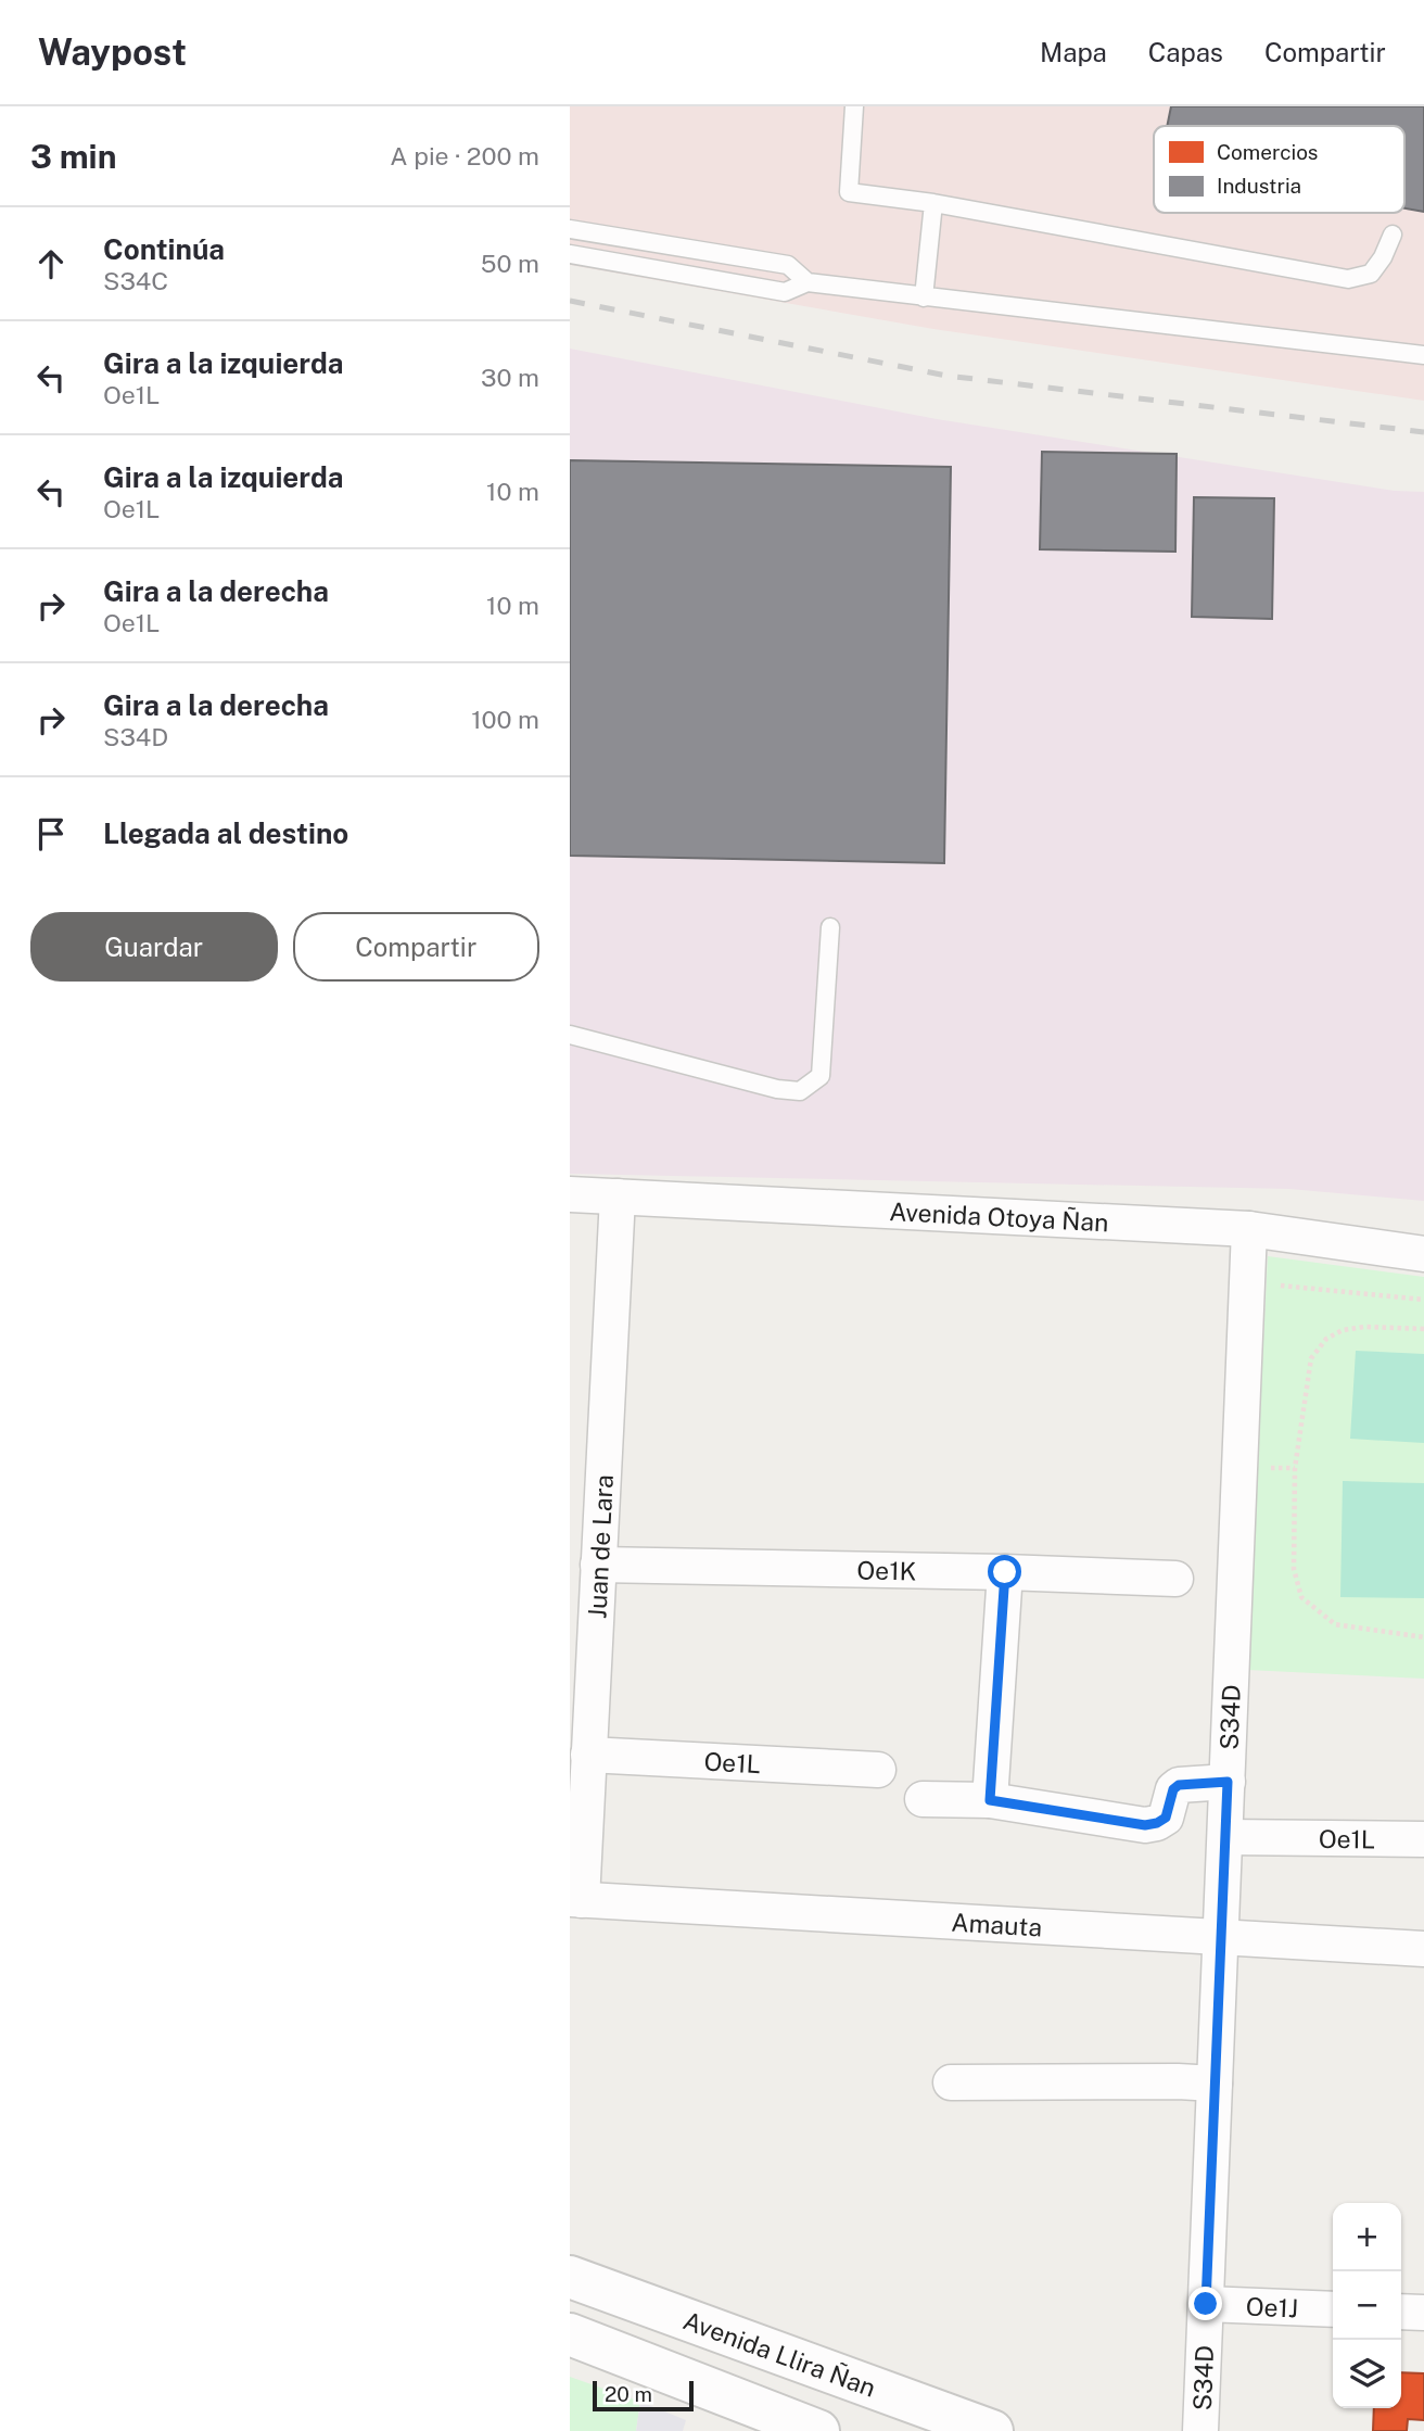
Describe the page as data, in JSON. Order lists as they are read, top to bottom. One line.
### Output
{"streets":{"street":["Avenida Otoya Ñan","Juan de Lara","Oe1K","S34D","Oe1L","Amauta","Oe1J","Avenida Llira Ñan"]},"crossings":[["Avenida Otoya Ñan","Juan de Lara"],["Avenida Otoya Ñan","S34D"],["Juan de Lara","Oe1K"],["Juan de Lara","Oe1L"],["Juan de Lara","Amauta"],["S34D","Oe1L"],["S34D","Amauta"],["S34D","Oe1J"]],"legend":["Comercios","Industria"],"scale_bar":"20 m","page":{"header":"Waypost","nav":["Mapa","Capas","Compartir"],"heading":["3 min","A pie · 200 m"],"list":[["Continúa","S34C","50 m"],["Gira a la izquierda","Oe1L","30 m"],["Gira a la izquierda","Oe1L","10 m"],["Gira a la derecha","Oe1L","10 m"],["Gira a la derecha","S34D","100 m"],"Llegada al destino"],"buttons":["Guardar","Compartir"],"map_buttons":["+","−"],"scale":"20 m"}}
